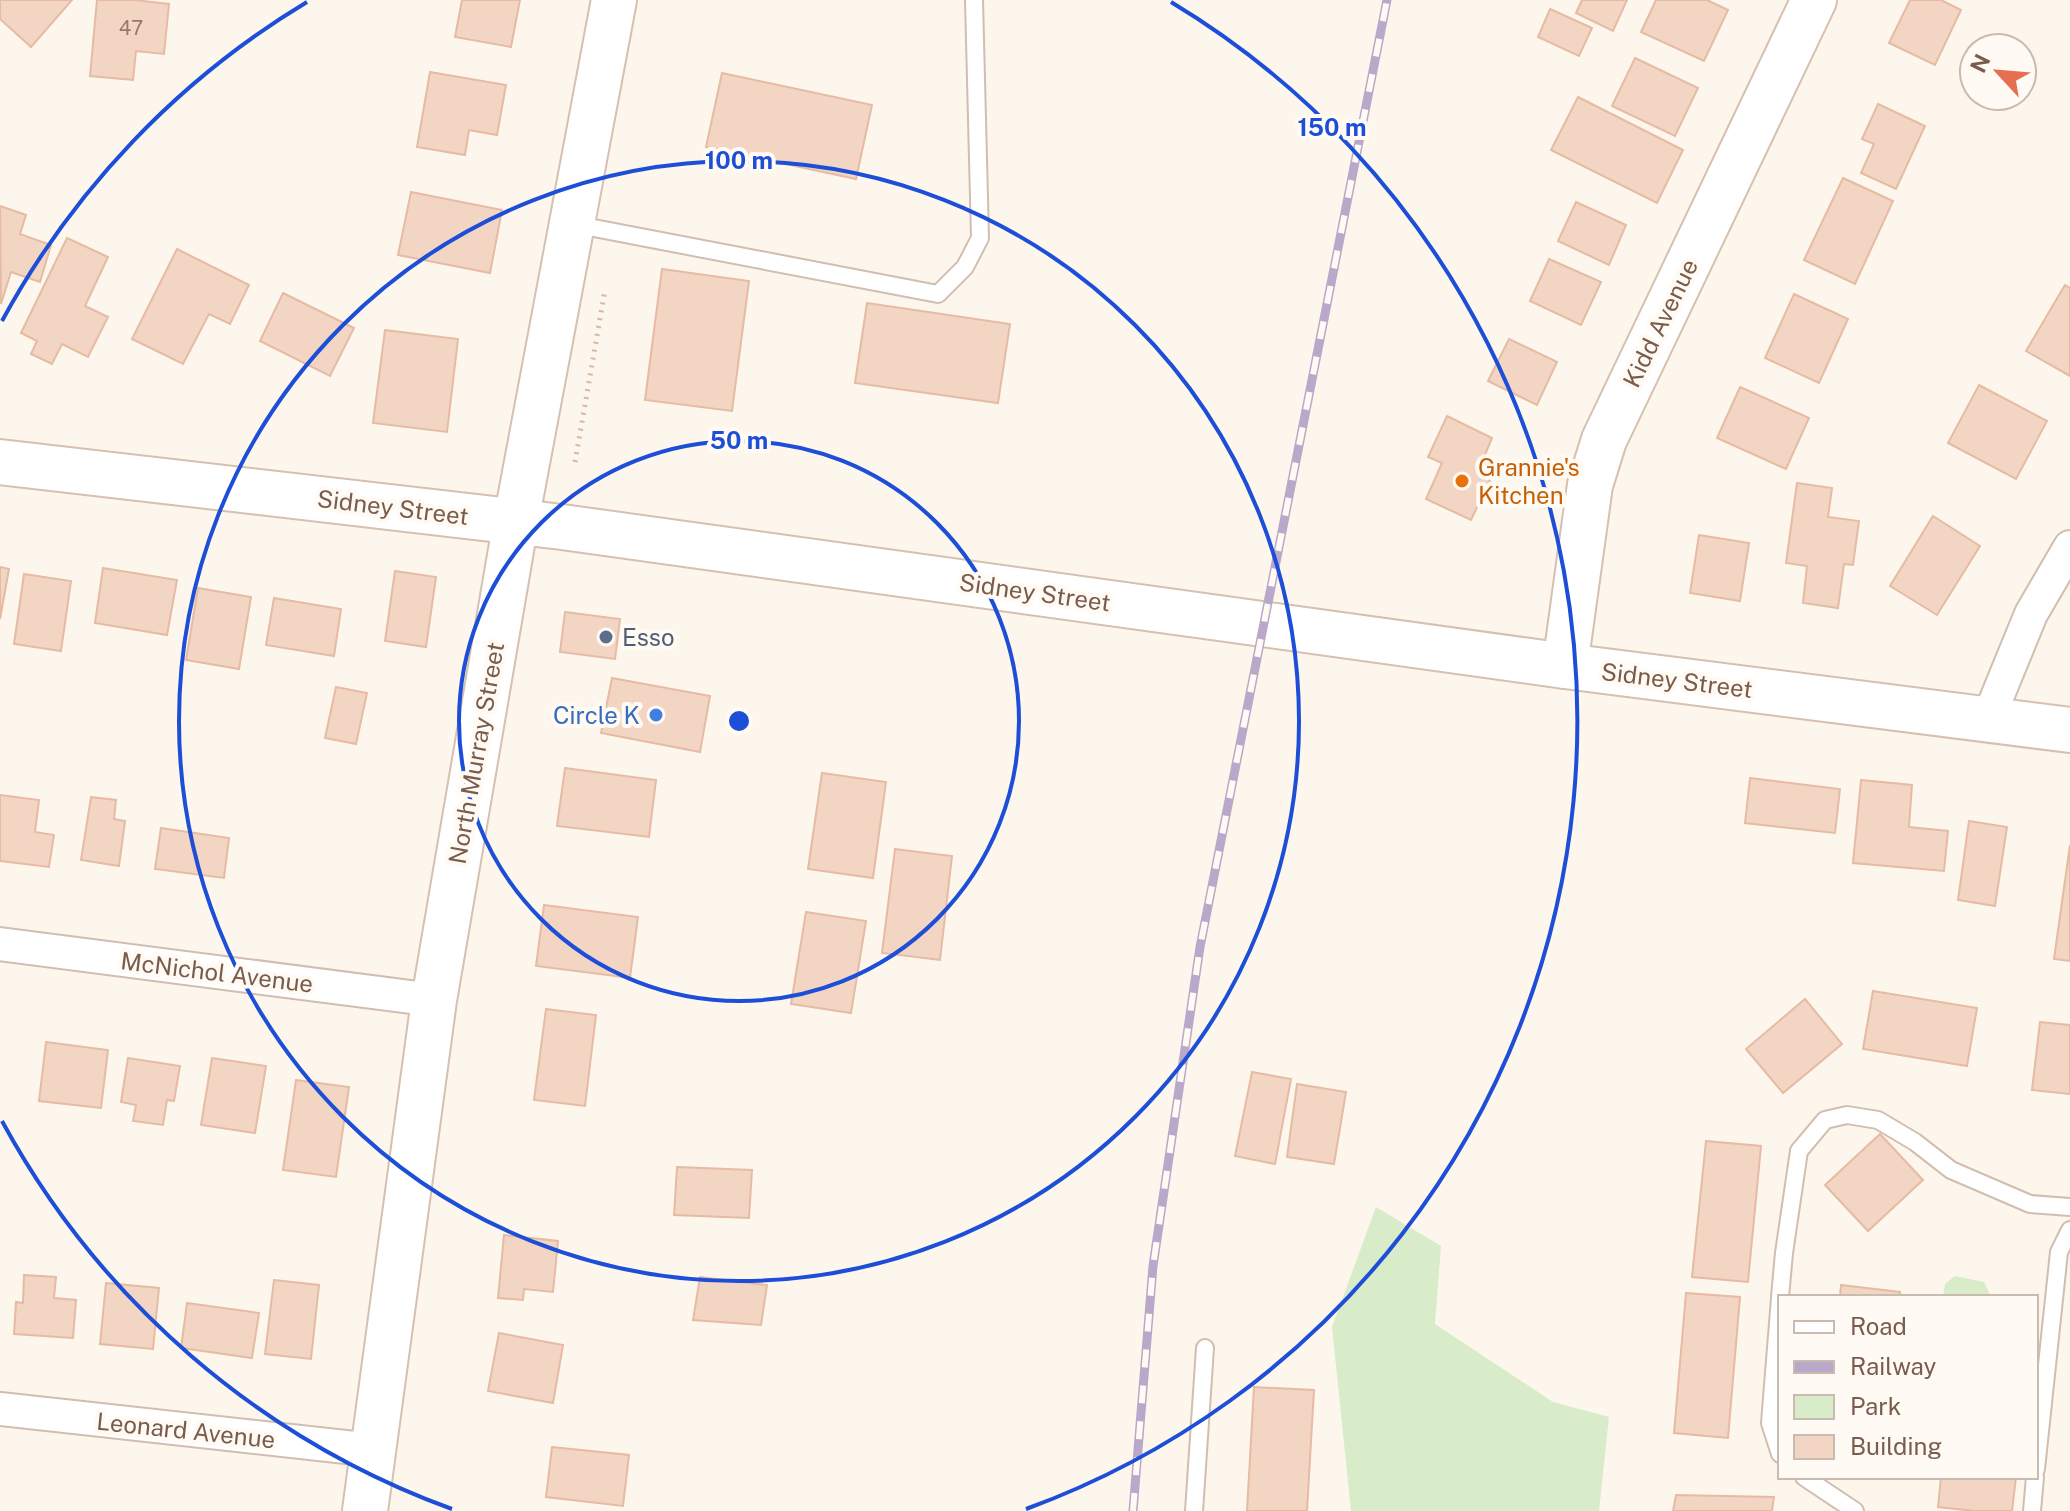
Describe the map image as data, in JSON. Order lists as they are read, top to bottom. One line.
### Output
{"streets":{"street":["Kidd Avenue","Sidney Street","North Murray Street","McNichol Avenue","Leonard Avenue"]},"crossings":[["Kidd Avenue","Sidney Street"],["Sidney Street","North Murray Street"],["North Murray Street","McNichol Avenue"],["North Murray Street","Leonard Avenue"]],"places":["Grannie's Kitchen","Esso","Circle K"],"house_numbers":["47"],"legend":["Road","Railway","Park","Building"],"north":"top left","rings":["150 m","100 m","50 m"]}
